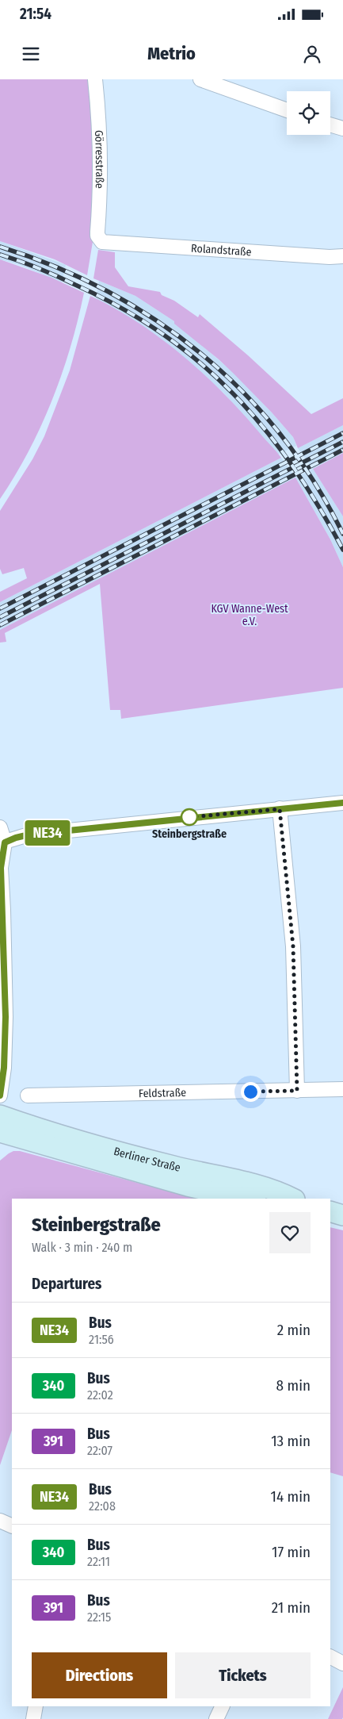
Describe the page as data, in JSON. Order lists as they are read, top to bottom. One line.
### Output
{"streets":{"main road":["Berliner Straße"],"street":["Görresstraße","Rolandstraße","Feldstraße"]},"crossings":[["Görresstraße","Rolandstraße"]],"parks":["KGV Wanne-West e.V."],"places":["Steinbergstraße"],"lines":["bus line NE34"],"page":{"status":"21:54","header":"Metrio","on_map":"NE34","heading":[["Steinbergstraße","Walk · 3 min · 240 m"],"Departures"],"list":[{"mark":"NE34","name":"Bus","note":"21:56","value":"2 min"},{"mark":"340","name":"Bus","note":"22:02","value":"8 min"},{"mark":"391","name":"Bus","note":"22:07","value":"13 min"},{"mark":"NE34","name":"Bus","note":"22:08","value":"14 min"},{"mark":"340","name":"Bus","note":"22:11","value":"17 min"},{"mark":"391","name":"Bus","note":"22:15","value":"21 min"}],"buttons":["Directions","Tickets"]}}
